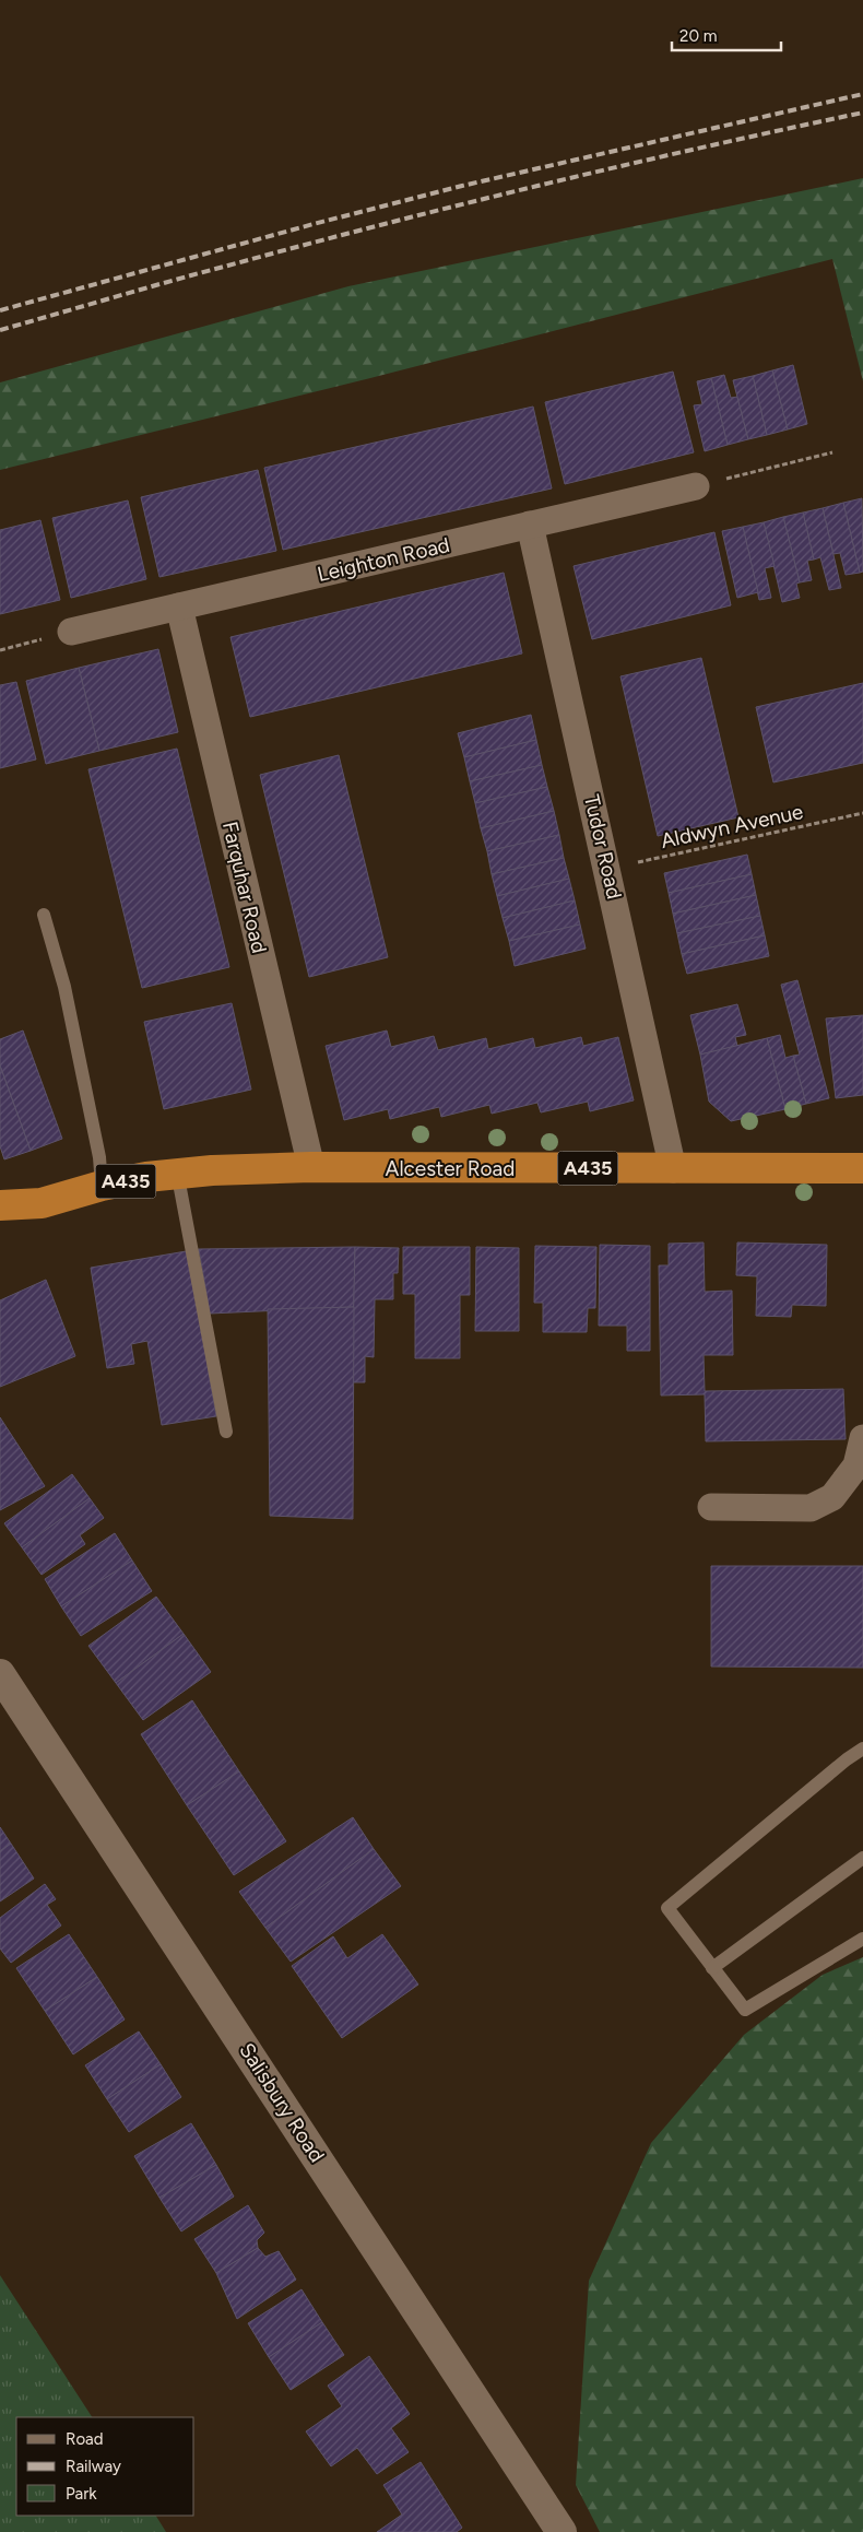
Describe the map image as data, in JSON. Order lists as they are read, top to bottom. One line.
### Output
{"streets":{"highway":["Alcester Road","A435"],"main road":["Salisbury Road"],"street":["Leighton Road","Tudor Road","Farquhar Road"],"path":["Aldwyn Avenue"]},"crossings":[["Leighton Road","Tudor Road"],["Leighton Road","Farquhar Road"],["Aldwyn Avenue","Tudor Road"],["Tudor Road","Alcester Road"],["Farquhar Road","Alcester Road"]],"legend":["Road","Railway","Park"],"scale_bar":"20 m"}
